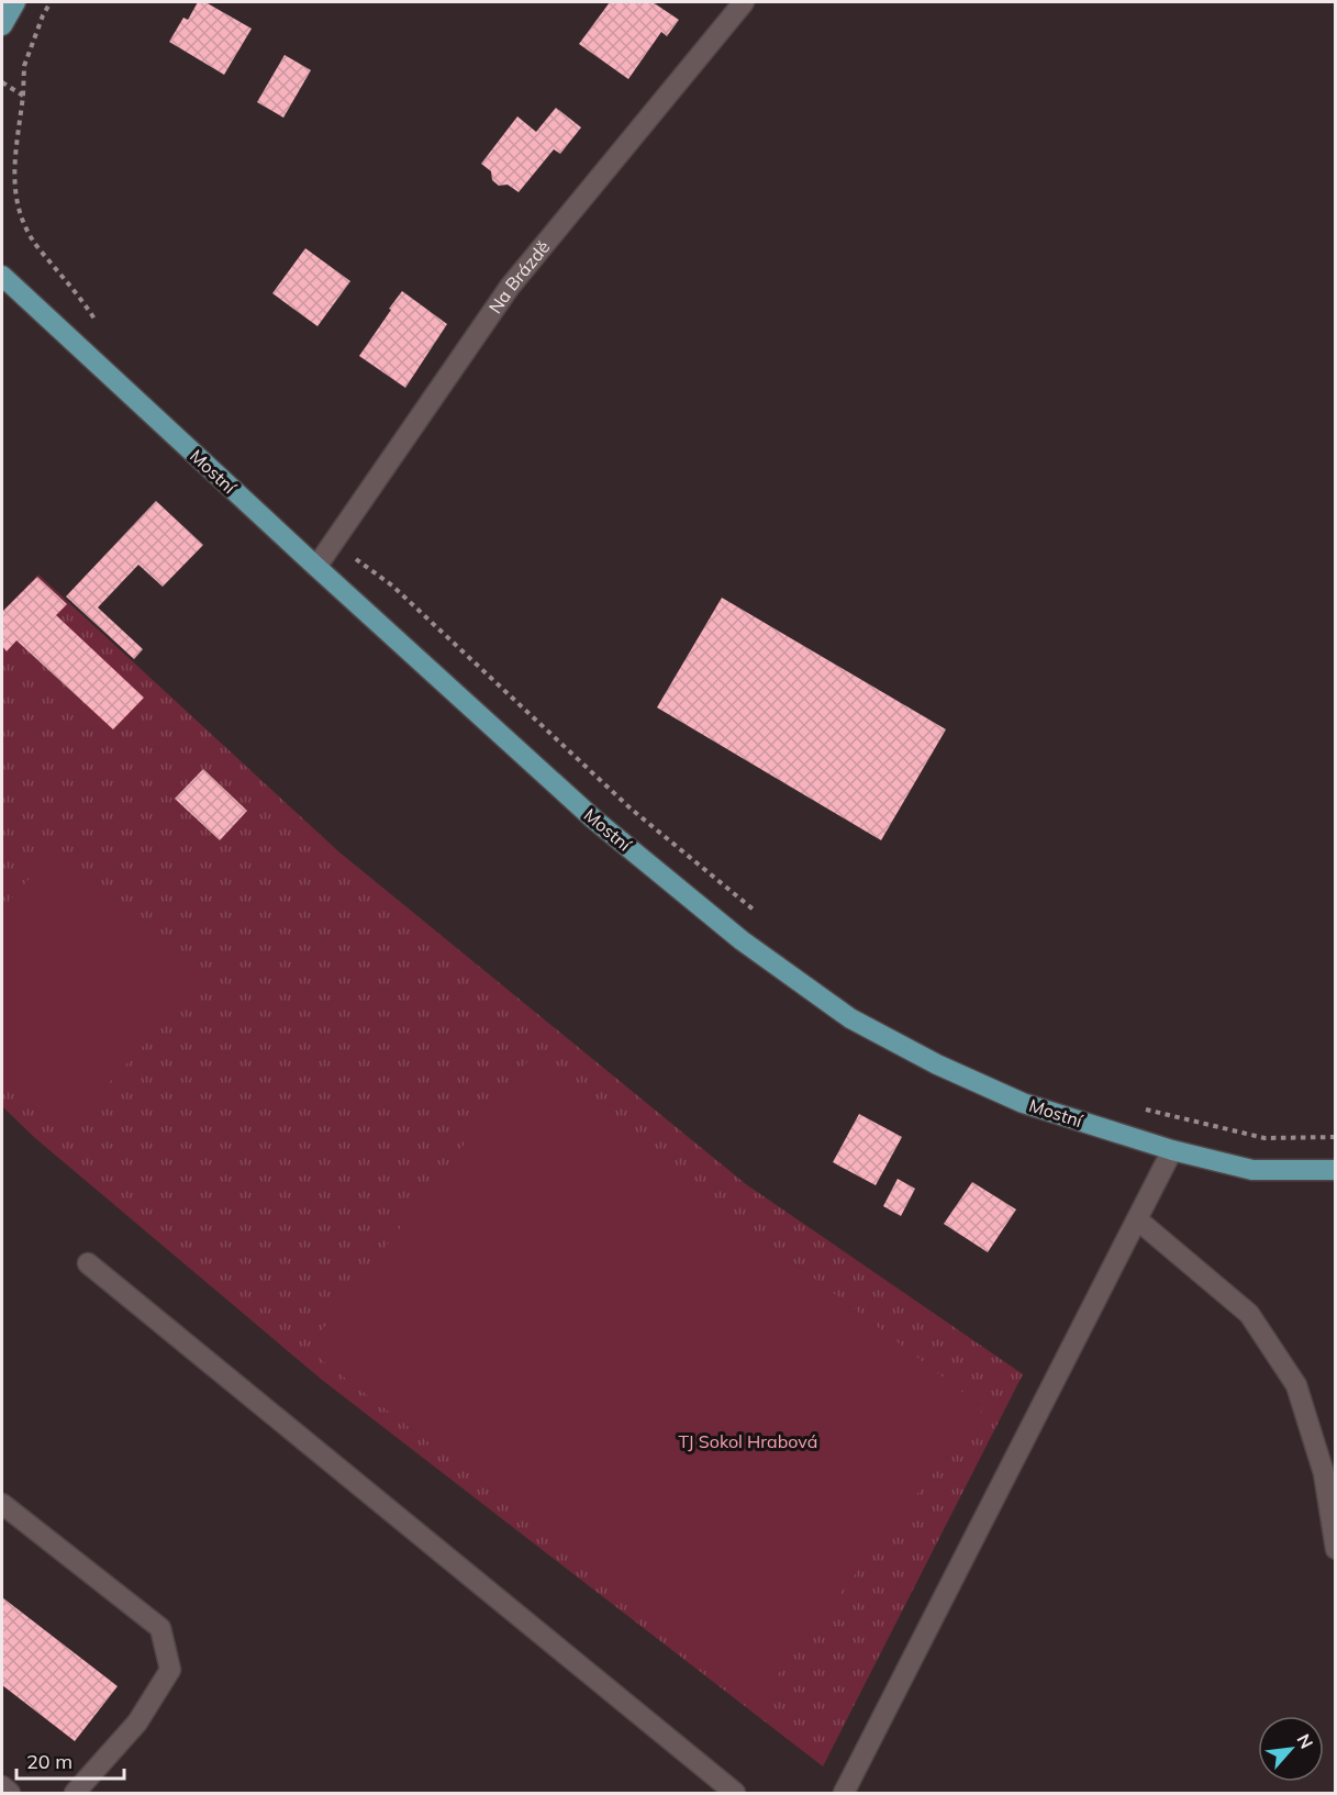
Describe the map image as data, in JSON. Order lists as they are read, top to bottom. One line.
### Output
{"streets":{"main road":["Mostní"],"street":["Na Brázdě"]},"crossings":[["Na Brázdě","Mostní"]],"parks":["TJ Sokol Hrabová"],"scale_bar":"20 m","north":"top right"}
